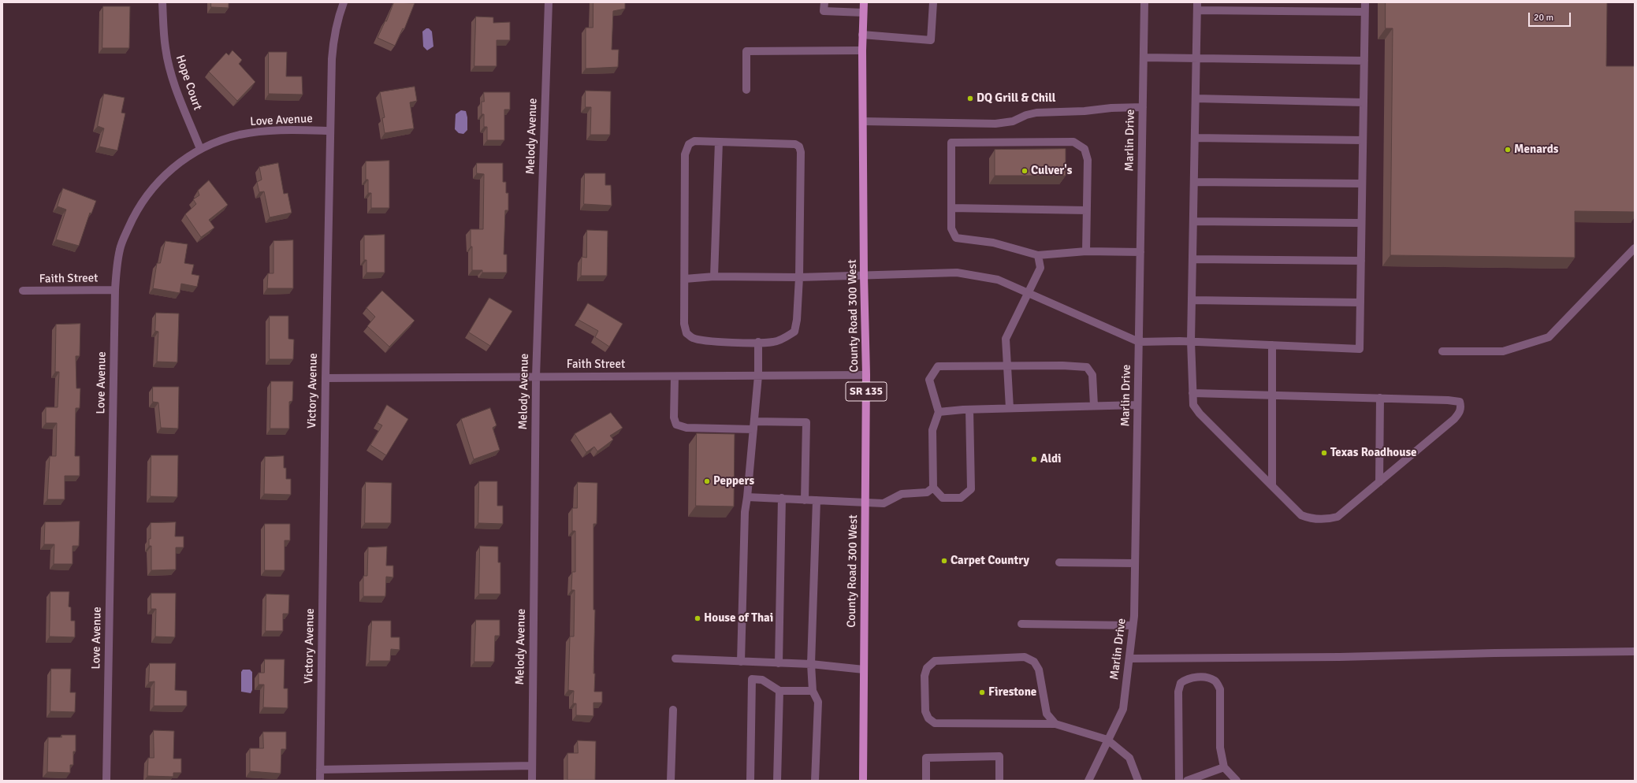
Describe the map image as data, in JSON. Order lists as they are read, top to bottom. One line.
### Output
{"streets":{"main road":["County Road 300 West","SR 135"],"street":["Hope Court","Love Avenue","Melody Avenue","Marlin Drive","Faith Street","Victory Avenue"]},"crossings":[["Hope Court","Love Avenue"],["Love Avenue","Faith Street"],["Love Avenue","Victory Avenue"],["Melody Avenue","Faith Street"],["Faith Street","County Road 300 West"],["Faith Street","Victory Avenue"]],"places":["DQ Grill & Chill","Menards","Culver's","Texas Roadhouse","Aldi","Peppers","Carpet Country","House of Thai","Firestone"],"scale_bar":"20 m"}
